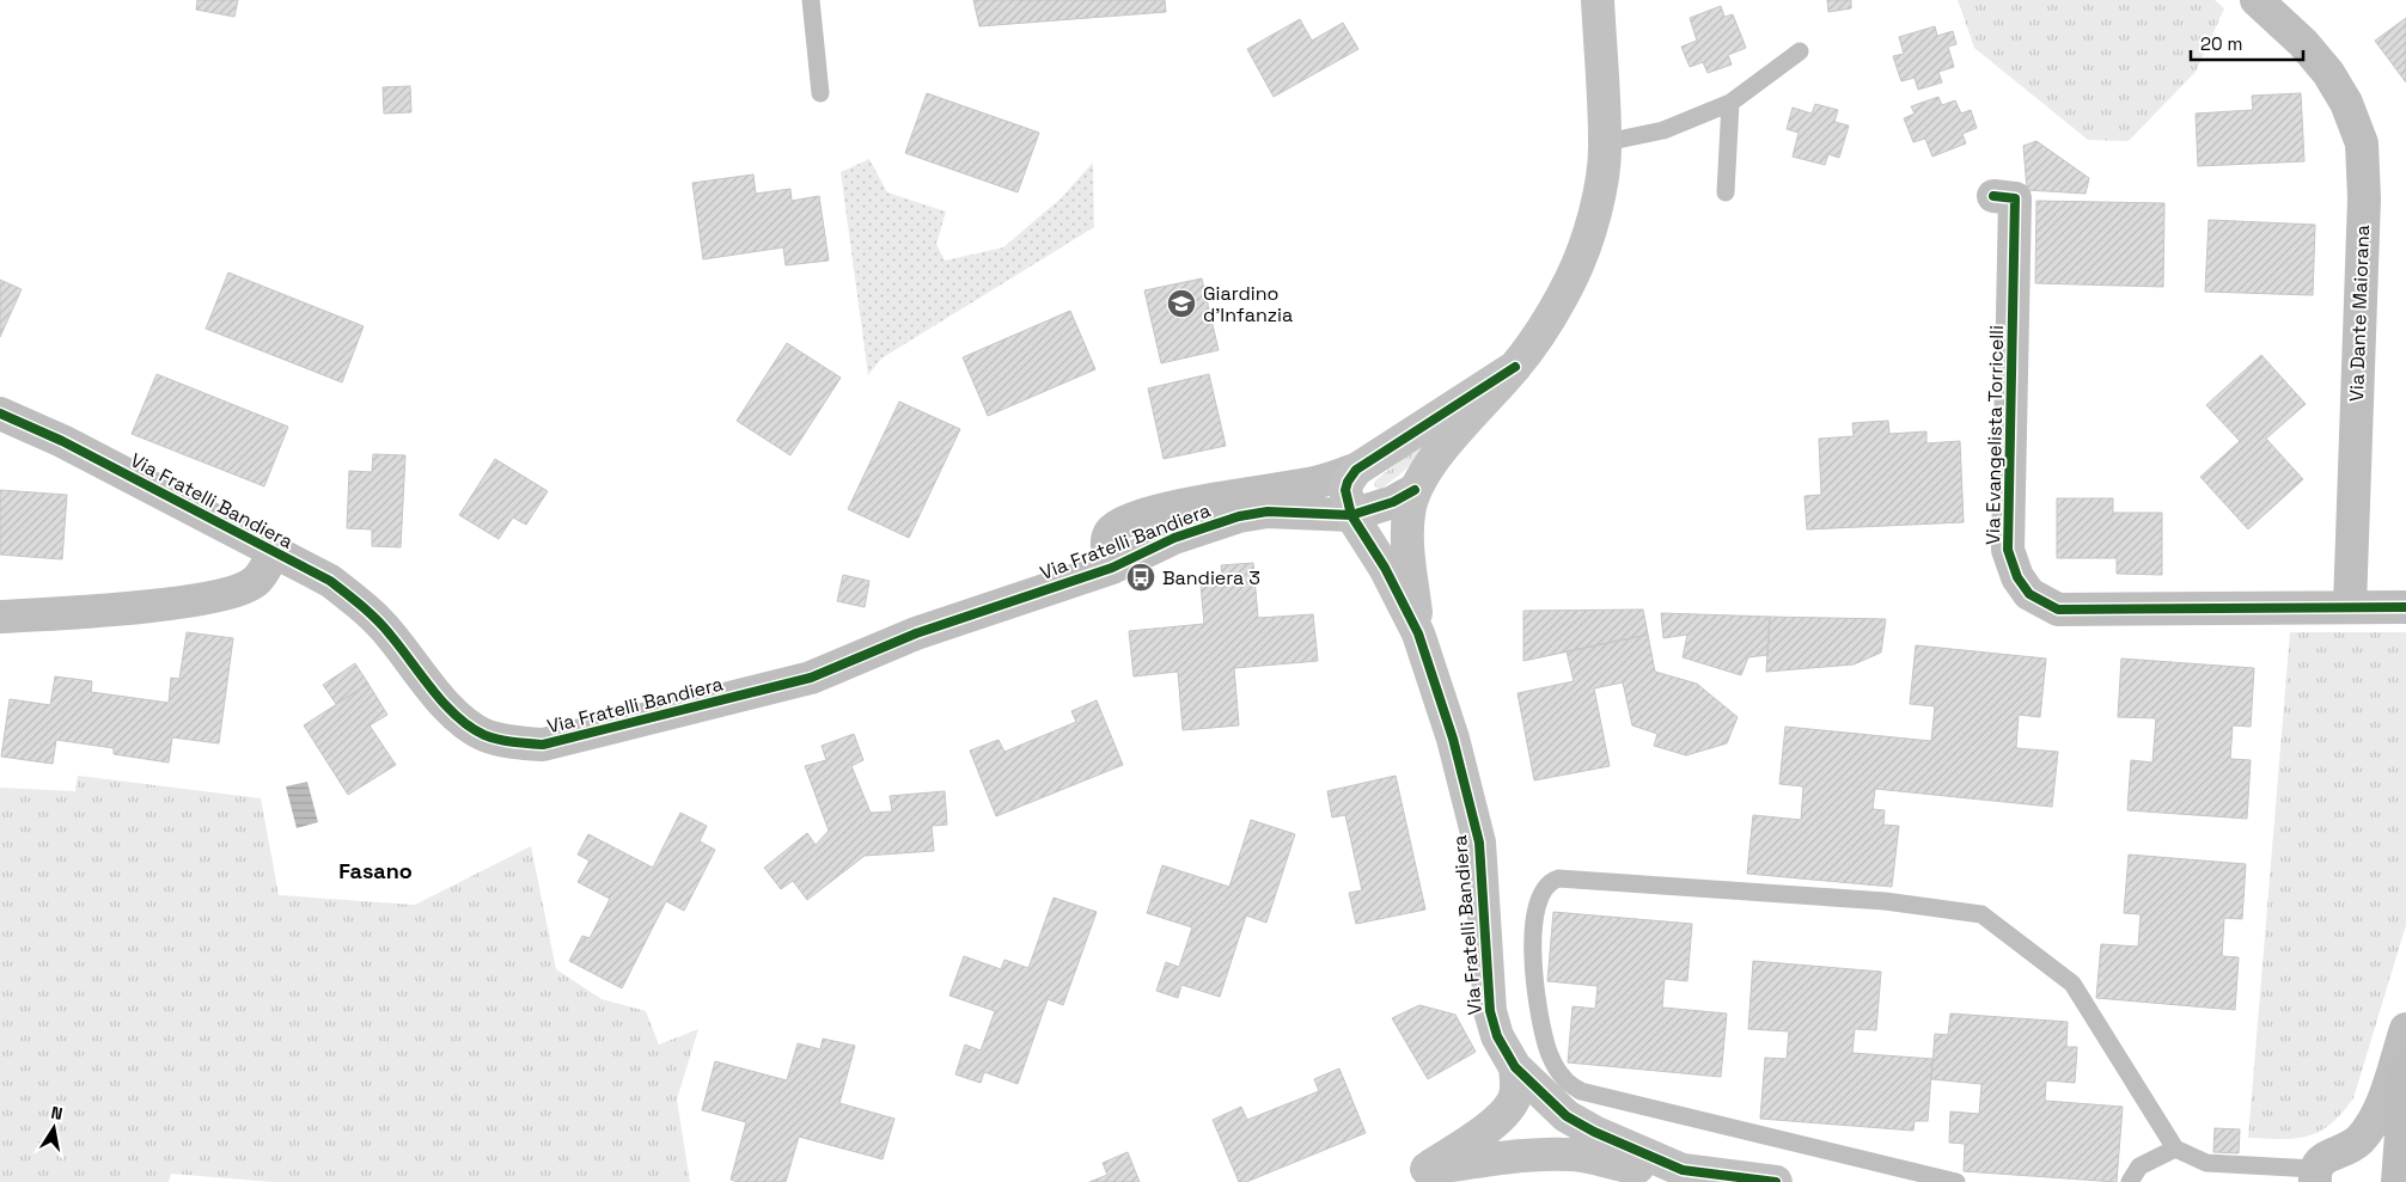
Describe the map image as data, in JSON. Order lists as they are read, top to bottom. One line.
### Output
{"streets":{"street":["Via Dante Maiorana","Via Evangelista Torricelli","Via Fratelli Bandiera"]},"crossings":[["Via Dante Maiorana","Via Evangelista Torricelli"]],"districts":["Fasano"],"places":{"school or university":["Giardino d'Infanzia"],"bus stop":["Bandiera 3"]},"scale_bar":"20 m","north":"top"}
